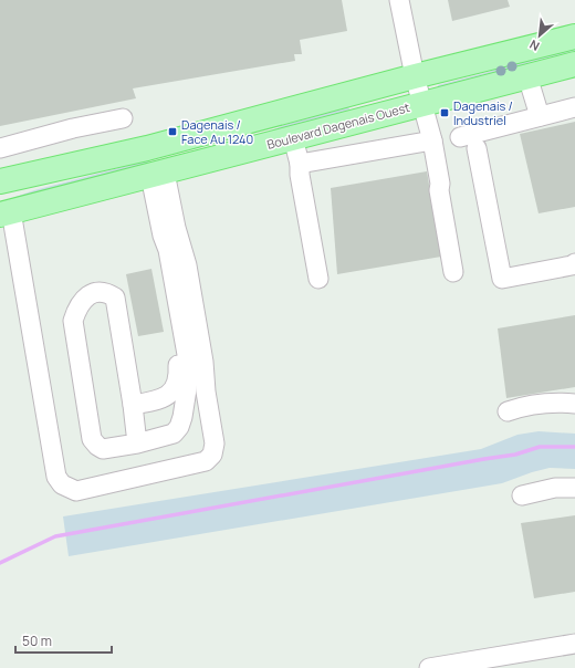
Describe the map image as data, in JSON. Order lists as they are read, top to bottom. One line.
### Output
{"streets":{"main road":["Boulevard Dagenais Ouest"]},"places":{"transit":["Dagenais / Industriel","Dagenais / Face Au 1240"]},"scale_bar":"50 m","north":"bottom left"}
